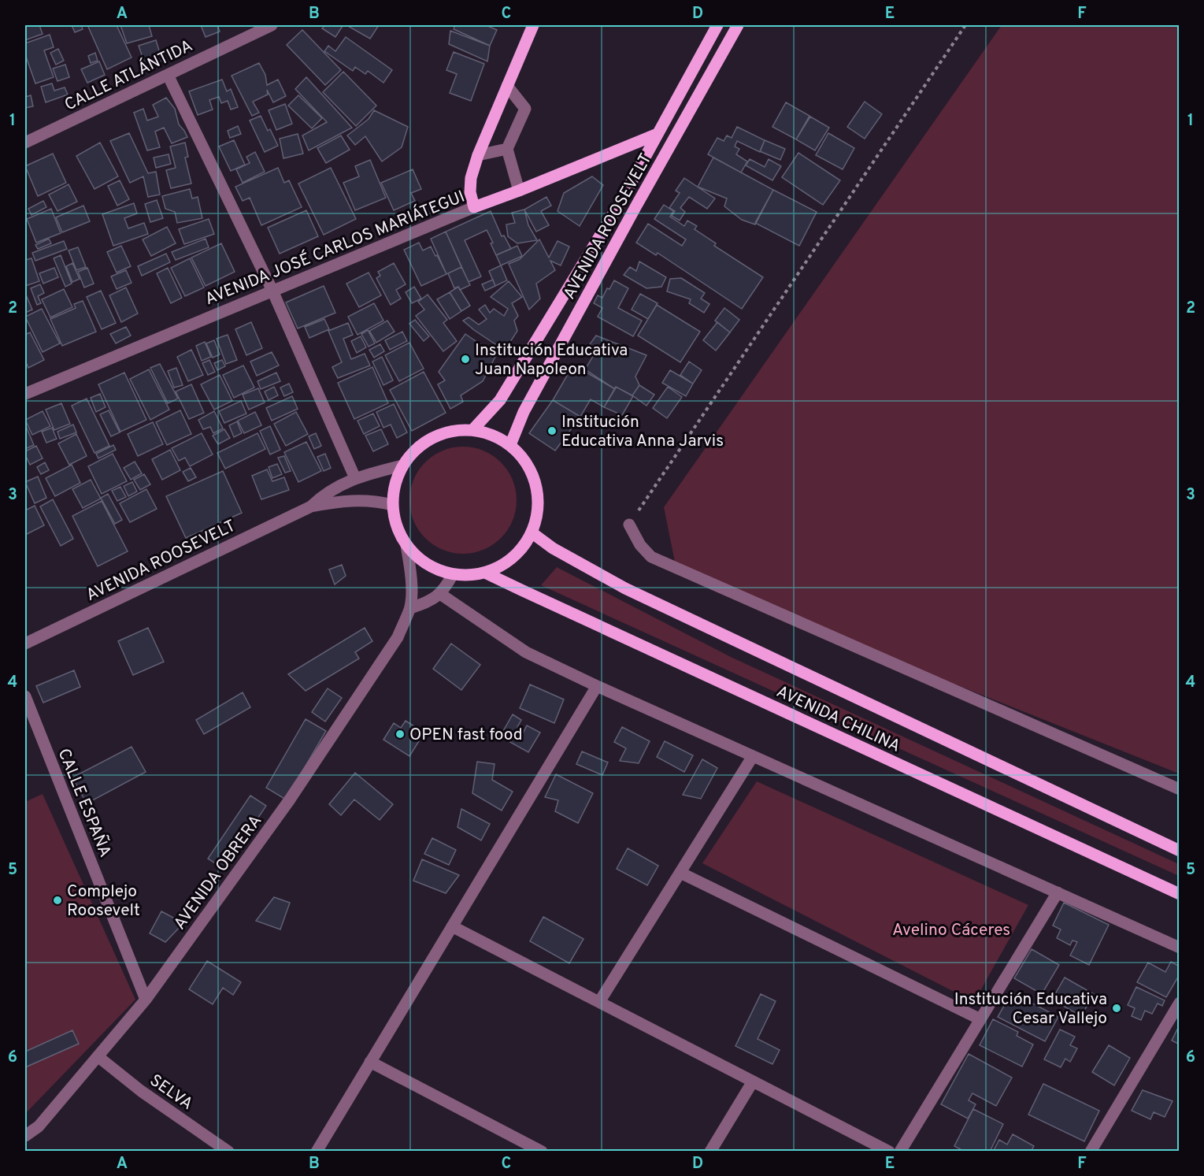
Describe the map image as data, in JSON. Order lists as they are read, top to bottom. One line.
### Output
{"streets":{"main road":["AVENIDA ROOSEVELT","AVENIDA JOSÉ CARLOS MARIÁTEGUI","AVENIDA CHILINA"],"street":["CALLE ATLÁNTIDA","CALLE ESPAÑA","AVENIDA OBRERA","SELVA"]},"crossings":[["AVENIDA ROOSEVELT","AVENIDA JOSÉ CARLOS MARIÁTEGUI"],["AVENIDA ROOSEVELT","AVENIDA CHILINA"],["AVENIDA ROOSEVELT","AVENIDA OBRERA"],["AVENIDA CHILINA","AVENIDA OBRERA"],["CALLE ESPAÑA","AVENIDA OBRERA"],["AVENIDA OBRERA","SELVA"]],"parks":["Avelino Cáceres"],"places":["Institución Educativa Juan Napoleon","Institución Educativa Anna Jarvis","OPEN fast food","Complejo Roosevelt","Institución Educativa Cesar Vallejo"],"grid":{"columns":["A","B","C","D","E","F"],"rows":["1","2","3","4","5","6"]}}
